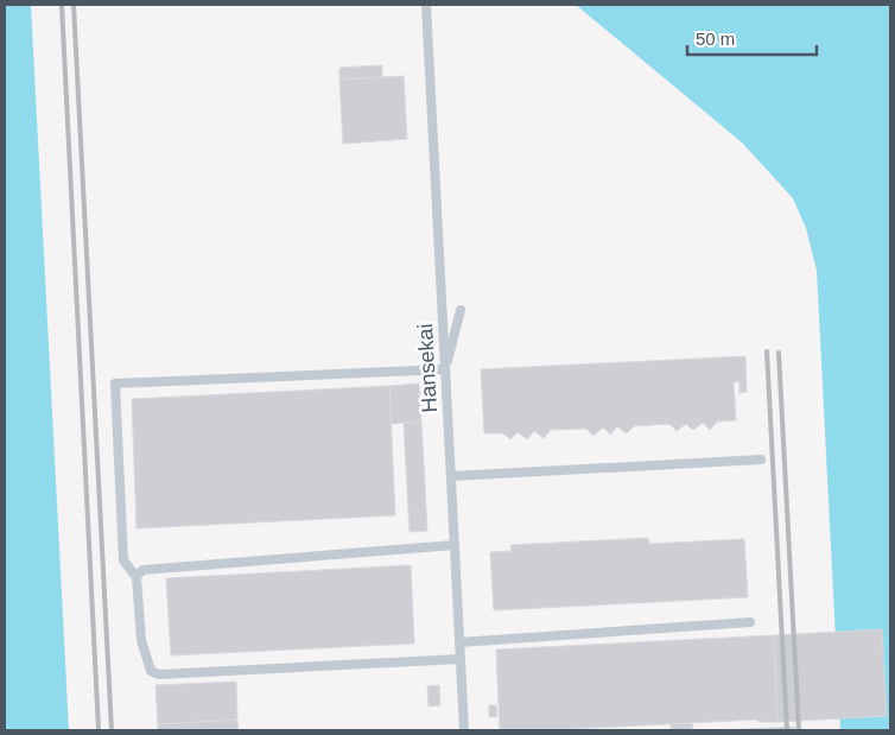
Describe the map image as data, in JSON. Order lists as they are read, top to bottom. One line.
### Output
{"streets":{"lane":["Hansekai"]},"scale_bar":"50 m"}
